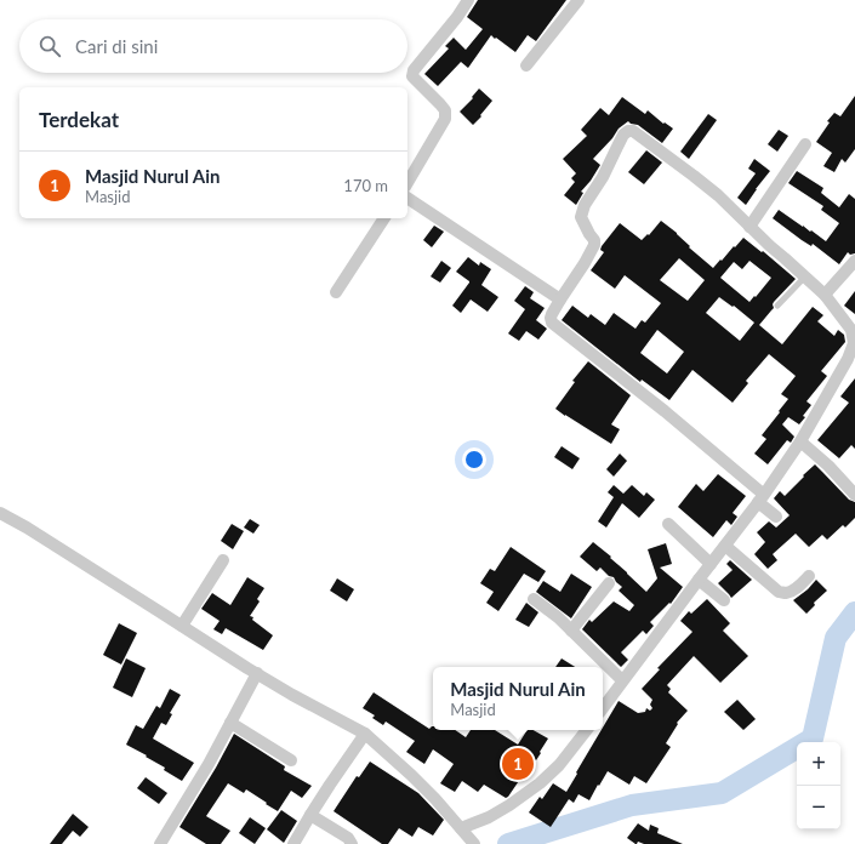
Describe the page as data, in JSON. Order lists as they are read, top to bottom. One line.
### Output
{"page":{"search":"Cari di sini","heading":"Terdekat","list":[{"mark":"1","name":"Masjid Nurul Ain","note":"Masjid","value":"170 m"}],"popup":["Masjid Nurul Ain","Masjid"],"map_buttons":["+","−"],"pins":"1"}}
